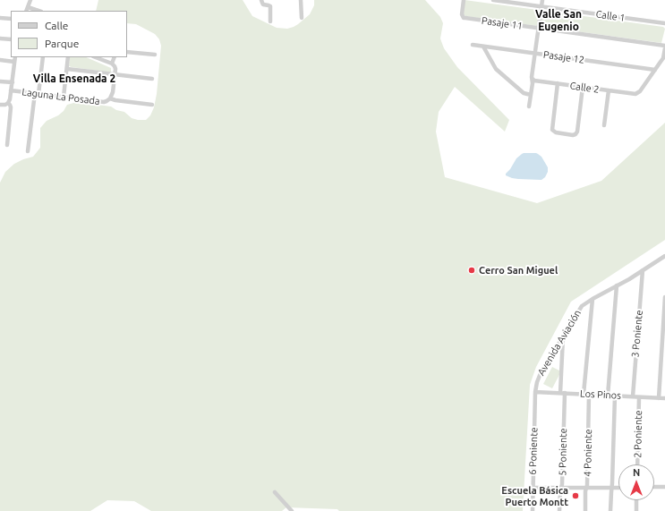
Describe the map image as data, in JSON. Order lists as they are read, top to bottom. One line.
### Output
{"streets":{"street":["Calle 1","Pasaje 11","Pasaje 12","Calle 2","Laguna La Posada","3 Poniente","Avenida Aviación","Los Pinos","2 Poniente","6 Poniente","5 Poniente","4 Poniente"]},"crossings":[["Pasaje 12","Calle 2"],["3 Poniente","Avenida Aviación"],["3 Poniente","Los Pinos"],["Avenida Aviación","Los Pinos"],["Avenida Aviación","6 Poniente"],["Los Pinos","2 Poniente"],["Los Pinos","6 Poniente"],["Los Pinos","5 Poniente"],["Los Pinos","4 Poniente"]],"districts":["Valle San Eugenio","Villa Ensenada 2"],"places":["Cerro San Miguel","Escuela Básica Puerto Montt"],"legend":["Calle","Parque"],"north":"top"}
